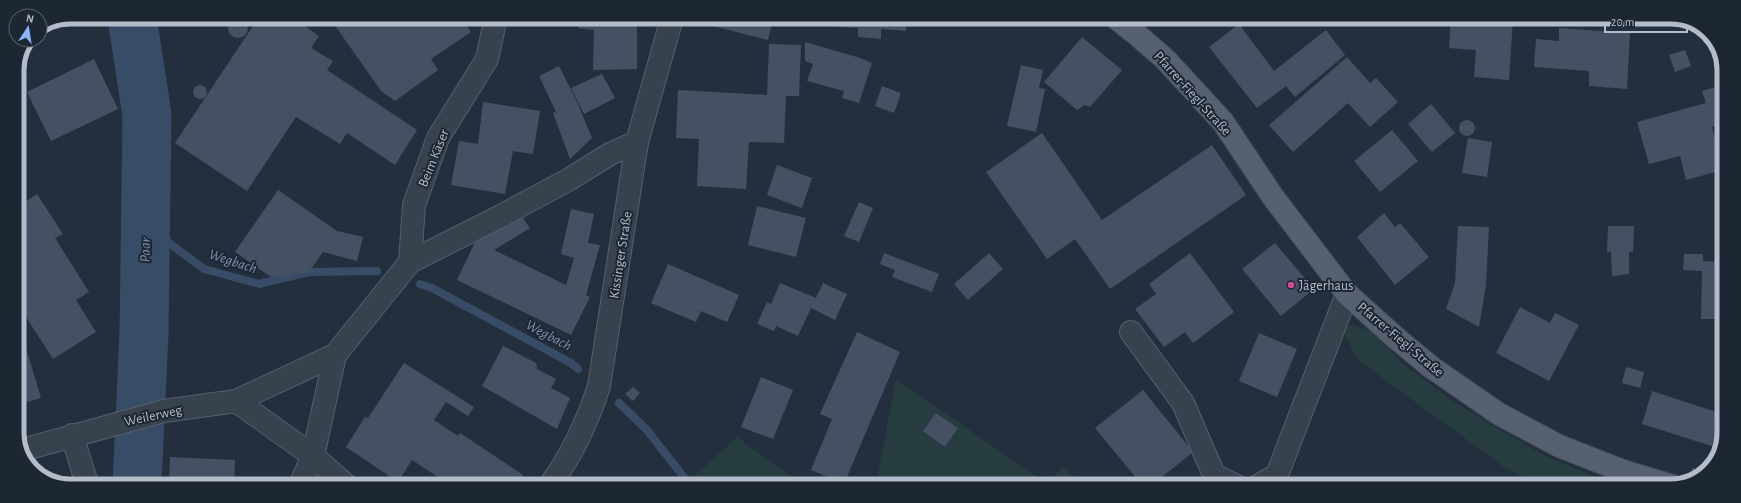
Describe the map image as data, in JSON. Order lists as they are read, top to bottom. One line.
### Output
{"streets":{"main road":["Pfarrer-Fiegl-Straße"],"street":["Beim Käser","Kissinger Straße","Weilerweg"]},"water":["Paar","Wegbach"],"places":["Jägerhaus"],"scale_bar":"20 m","north":"top"}
